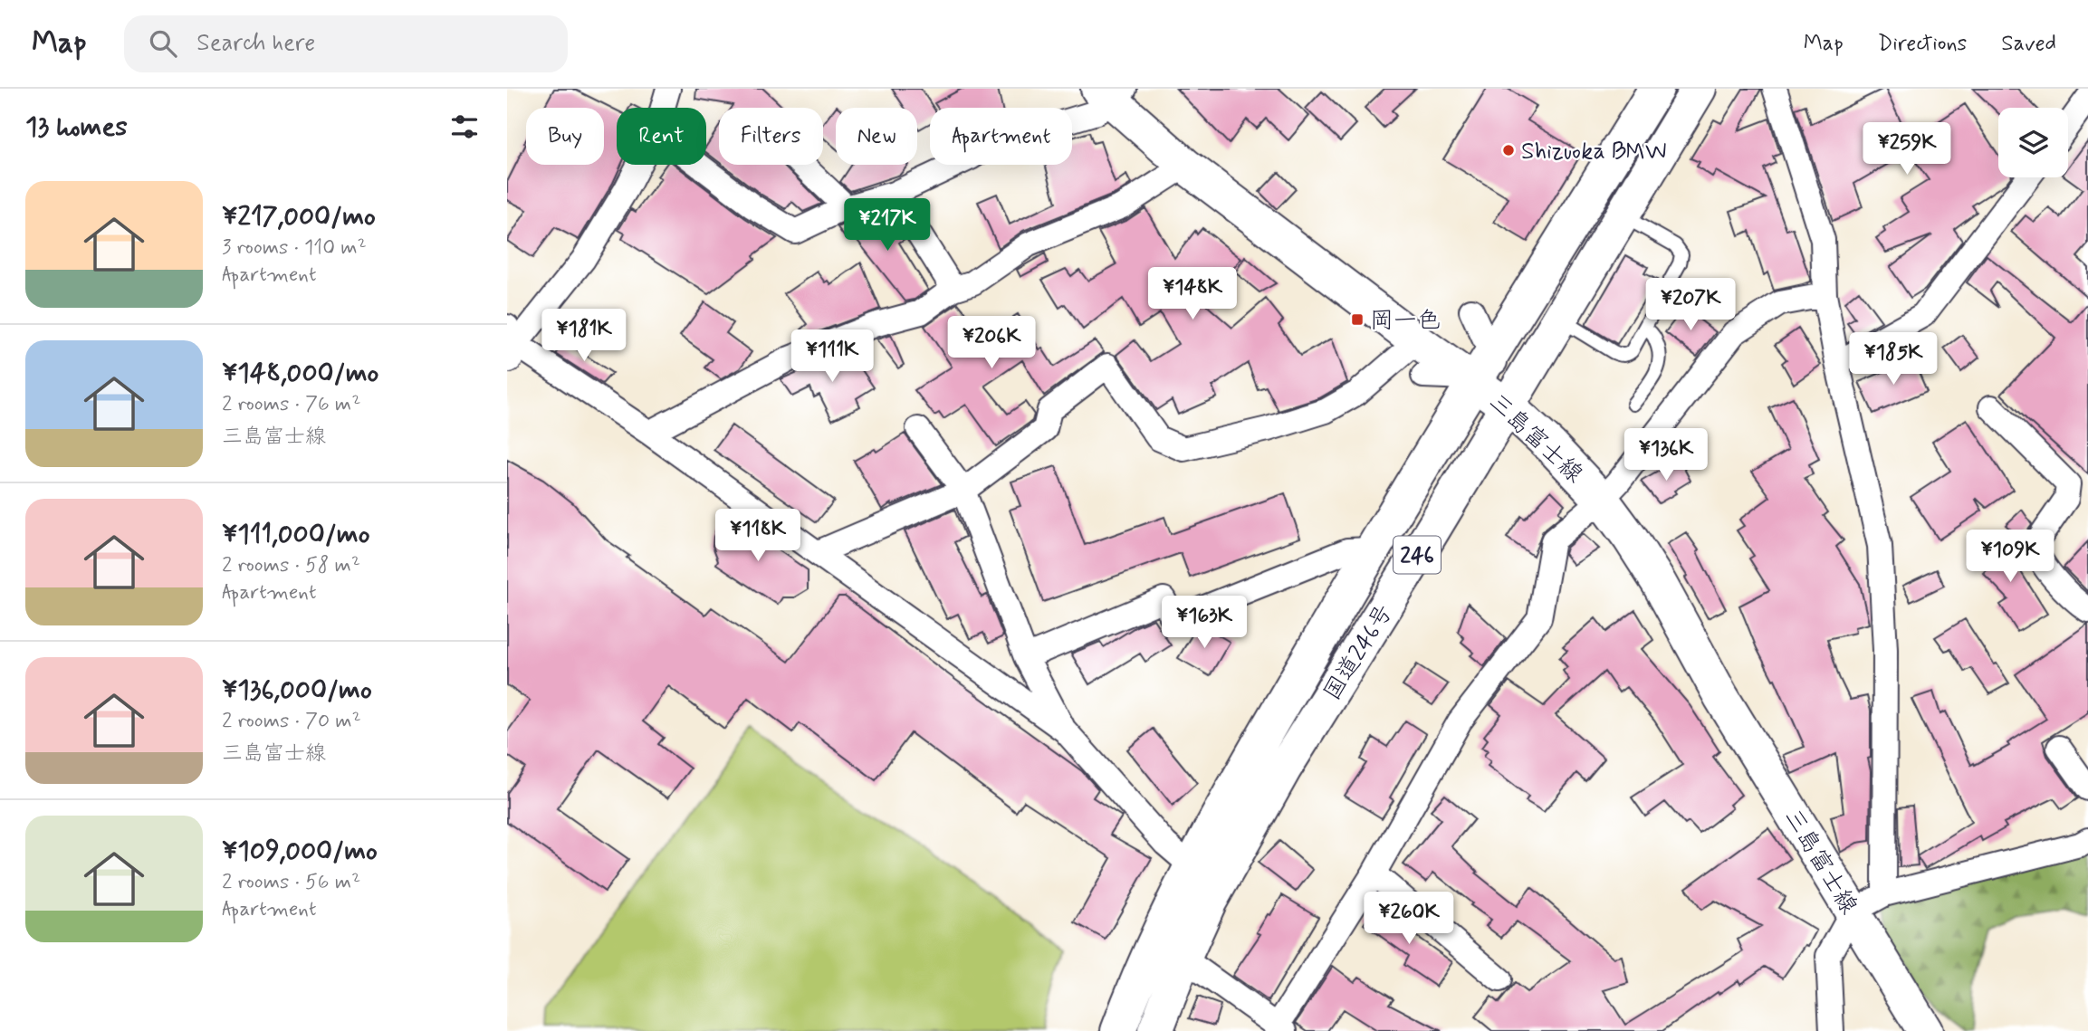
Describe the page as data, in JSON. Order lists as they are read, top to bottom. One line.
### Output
{"streets":{"main road":["三島富士線","246","国道246号"]},"crossings":[["三島富士線","国道246号"]],"places":{"other":["Shizuoka BMW"],"transit":["岡一色"]},"page":{"header":"Map","search":"Search here","nav":["Map","Directions","Saved"],"heading":"13 homes","chip":["Buy","Rent","Filters","New","Apartment"],"price":["¥259K","¥217K","¥148K","¥207K","¥181K","¥206K","¥111K","¥185K","¥136K","¥118K","¥109K","¥163K","¥260K"],"list":[{"name":"¥217,000/mo","note":"3 rooms · 110 m² · Apartment"},{"name":"¥148,000/mo","note":"2 rooms · 76 m² · 三島富士線"},{"name":"¥111,000/mo","note":"2 rooms · 58 m² · Apartment"},{"name":"¥136,000/mo","note":"2 rooms · 70 m² · 三島富士線"},{"name":"¥109,000/mo","note":"2 rooms · 56 m² · Apartment"}]}}
